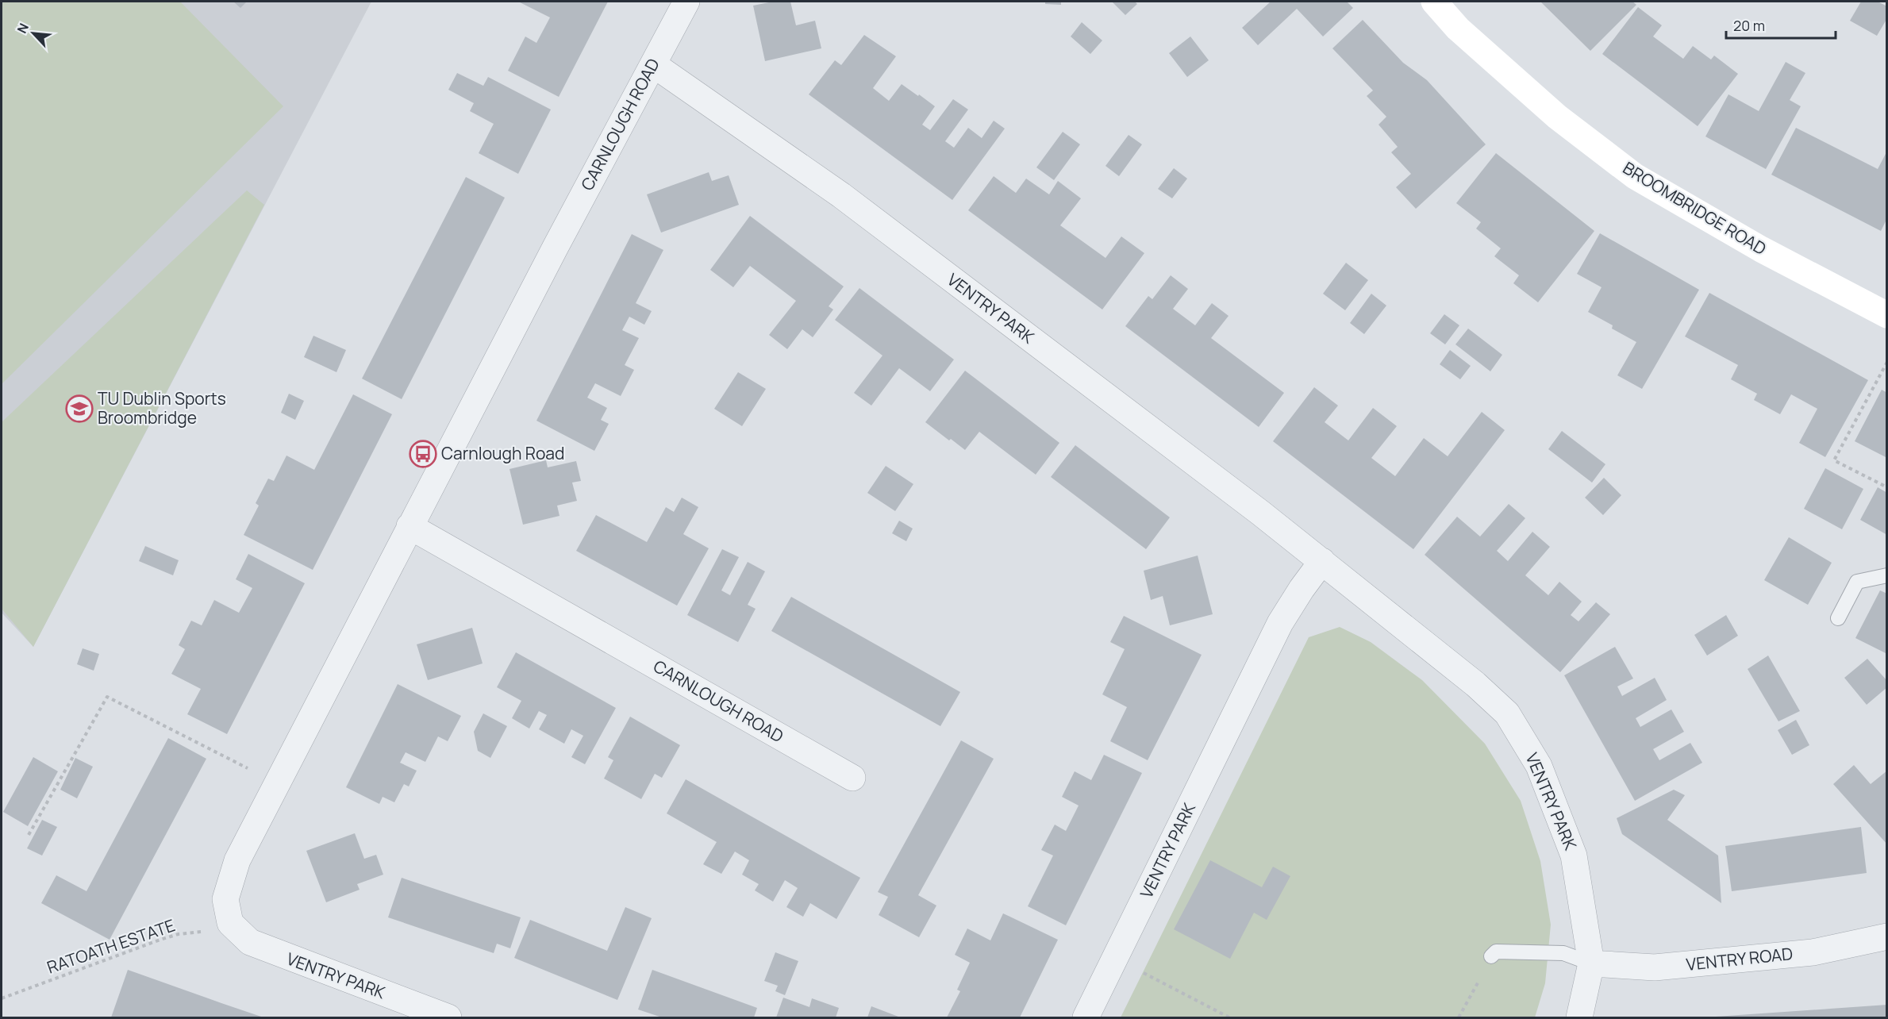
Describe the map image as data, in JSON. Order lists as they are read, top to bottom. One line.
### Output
{"streets":{"street":["CARNLOUGH ROAD","BROOMBRIDGE ROAD","VENTRY PARK","VENTRY ROAD"],"path":["RATOATH ESTATE"]},"crossings":[["CARNLOUGH ROAD","VENTRY PARK"],["CARNLOUGH ROAD","RATOATH ESTATE"],["VENTRY PARK","RATOATH ESTATE"],["VENTRY PARK","VENTRY ROAD"]],"places":{"school or university":["TU Dublin Sports Broombridge"],"bus stop":["Carnlough Road"]},"scale_bar":"20 m","north":"top left"}
